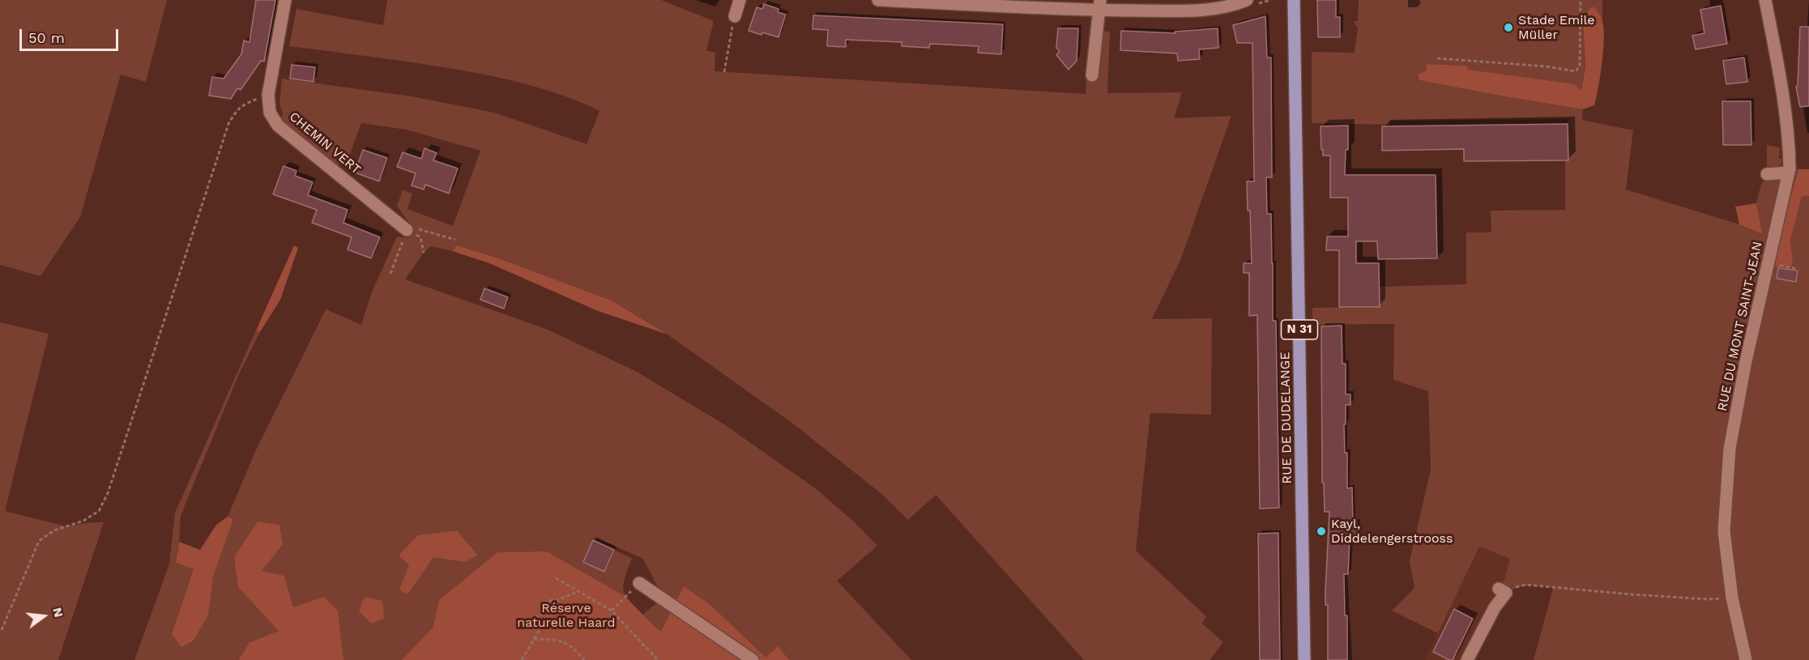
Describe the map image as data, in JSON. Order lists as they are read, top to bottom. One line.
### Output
{"streets":{"main road":["N 31","RUE DE DUDELANGE"],"street":["CHEMIN VERT","RUE DU MONT SAINT-JEAN"]},"parks":["Réserve naturelle Haard"],"places":["Stade Emile Müller","Kayl, Diddelengerstrooss"],"scale_bar":"50 m","north":"right"}
